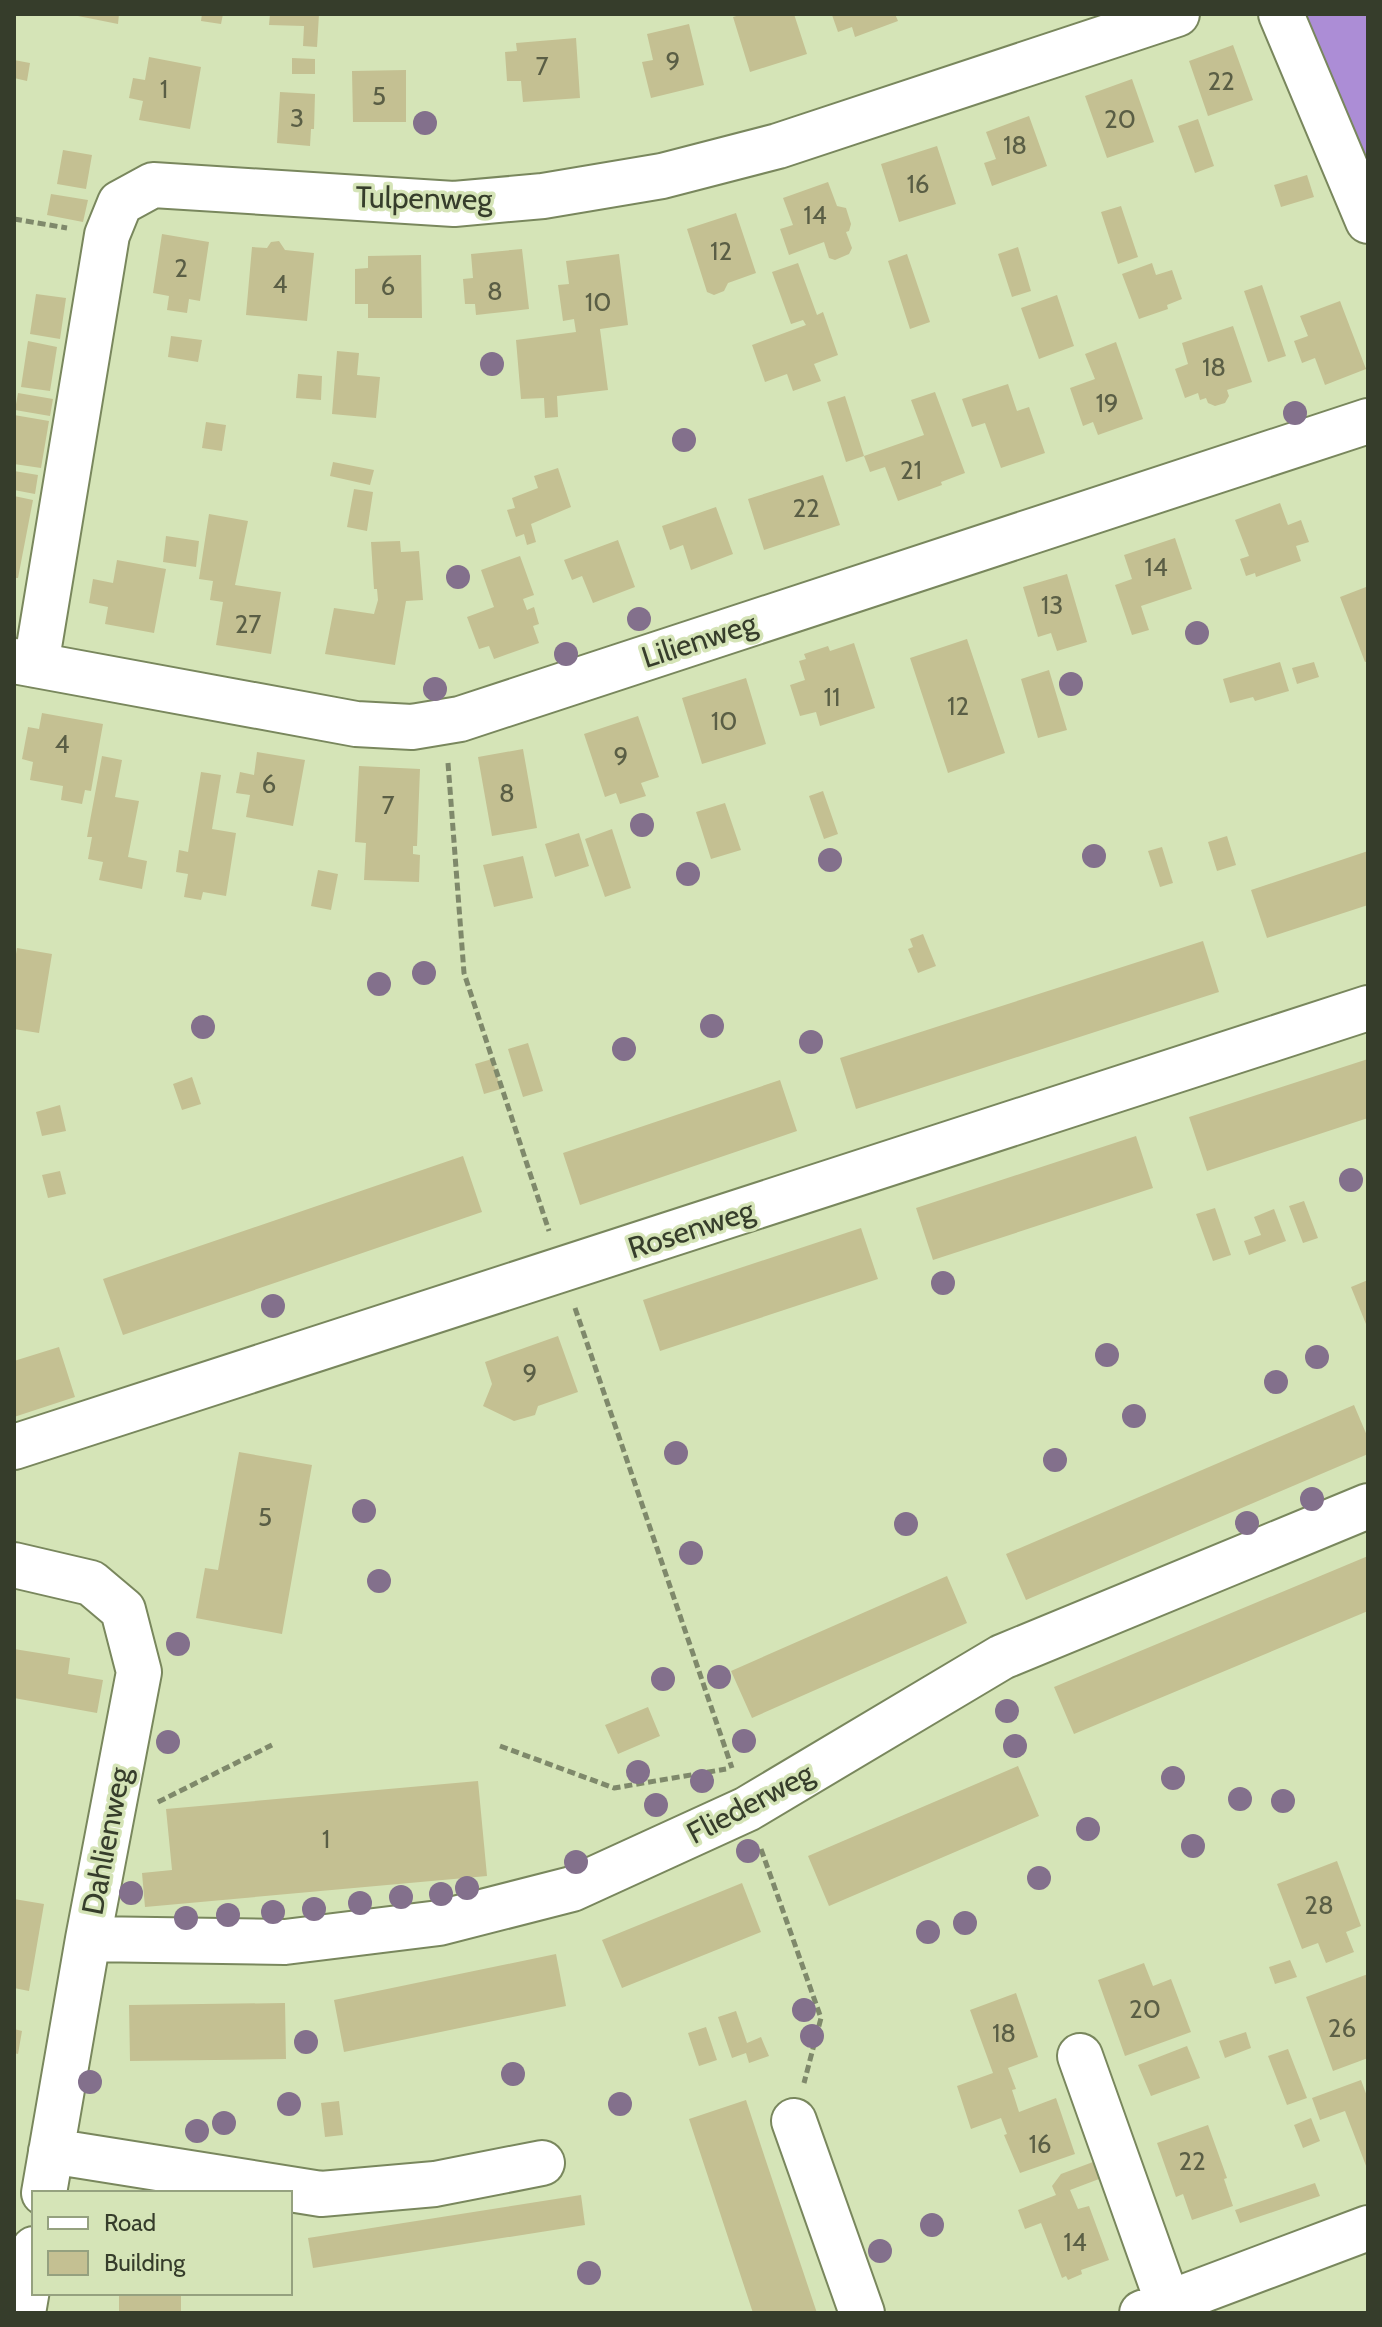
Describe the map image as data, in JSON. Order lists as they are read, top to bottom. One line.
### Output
{"streets":{"street":["Tulpenweg","Lilienweg","Rosenweg","Fliederweg","Dahlienweg"]},"crossings":[["Tulpenweg","Lilienweg"],["Fliederweg","Dahlienweg"]],"house_numbers":["9","7","22","1","5","3","20","18","16","14","12","2","4","6","8","10","18","19","21","22","14","13","27","11","12","10","4","9","6","8","7","9","5","1","28","20","26","18","16","22","14"],"legend":["Road","Building"]}
